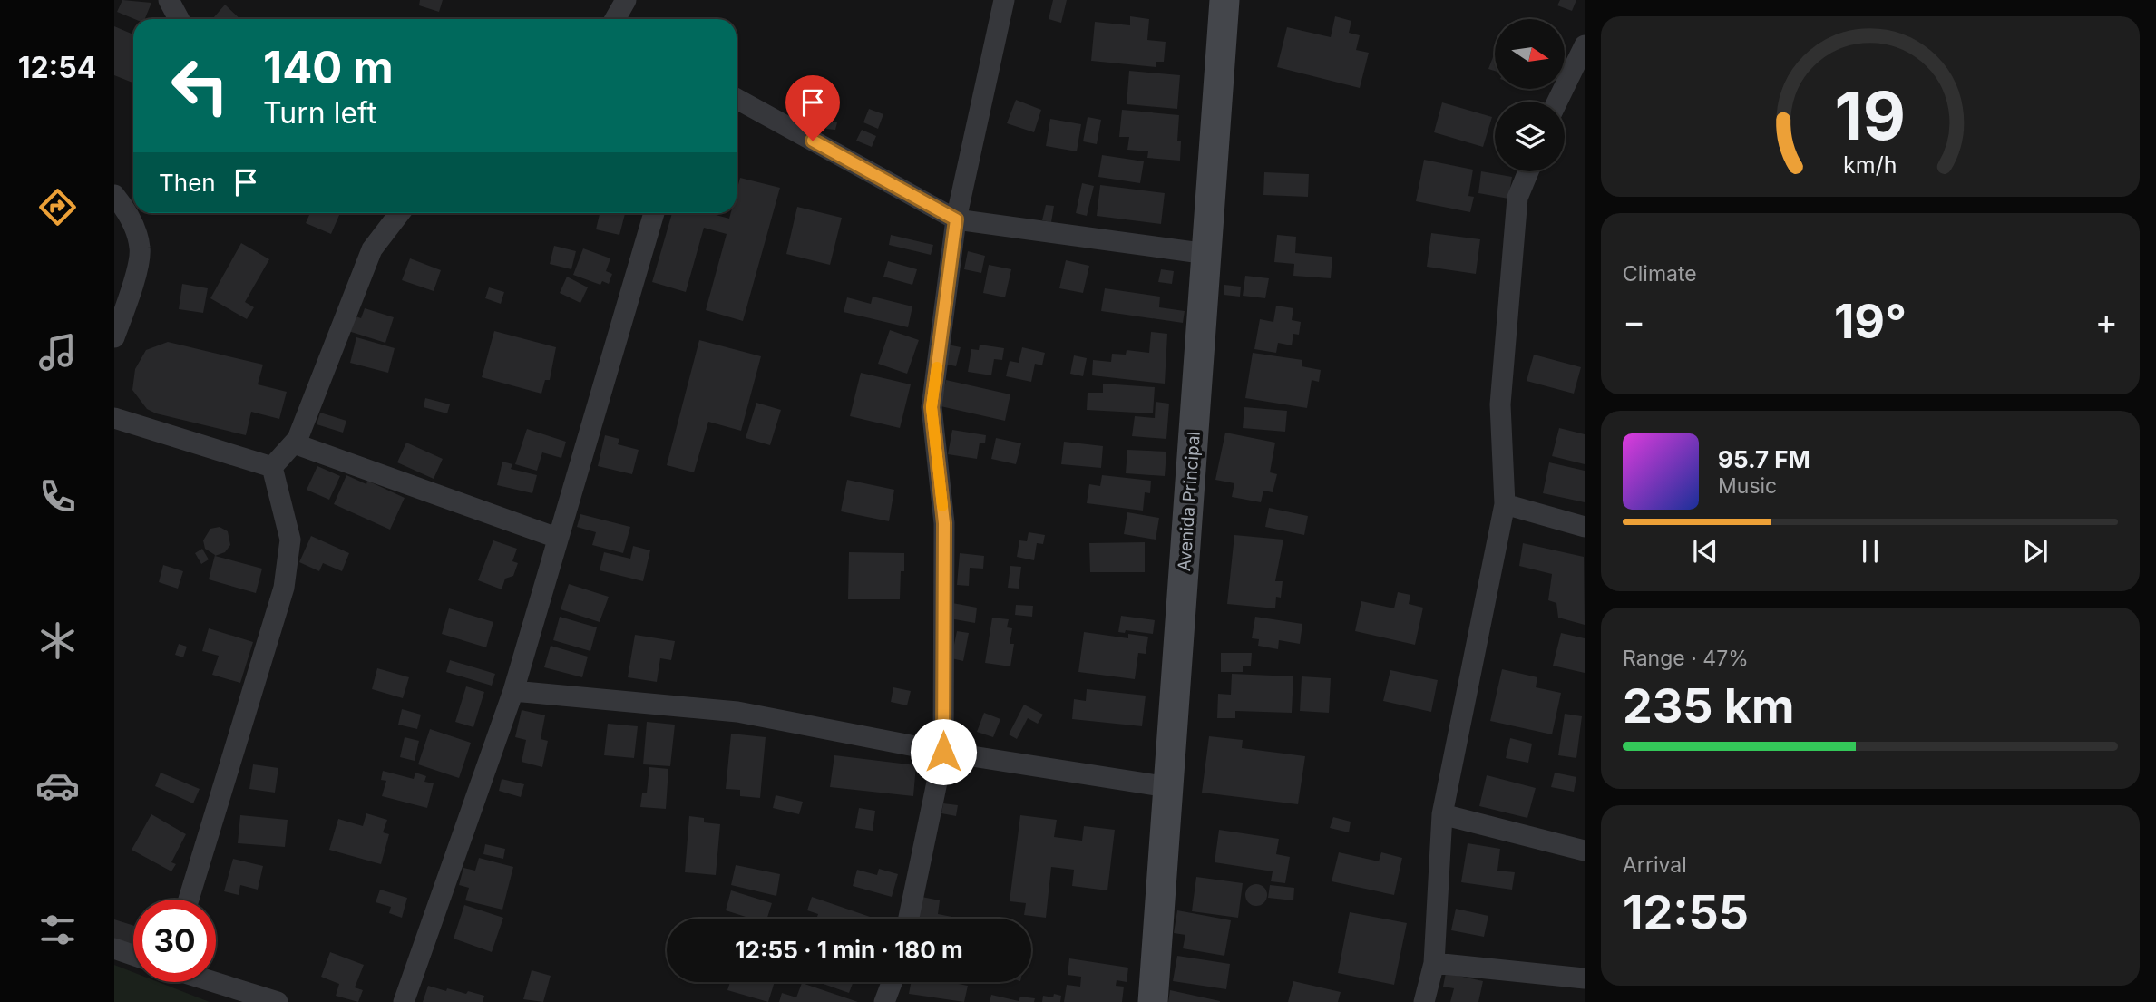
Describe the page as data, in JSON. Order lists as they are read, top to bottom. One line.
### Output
{"streets":{"main road":["Avenida Principal"]},"north":"right","page":{"tabs":"12:54","turn":["140 m","Turn left"],"then":"Then","tile":["Climate",["Range · 47%","235 km"],["Arrival","12:55"]],"heat":["−","19°","+"],"song":["95.7 FM","Music"],"limit":"30","trip":"12:55 · 1 min · 180 m","gauge":["19","km/h"]}}
